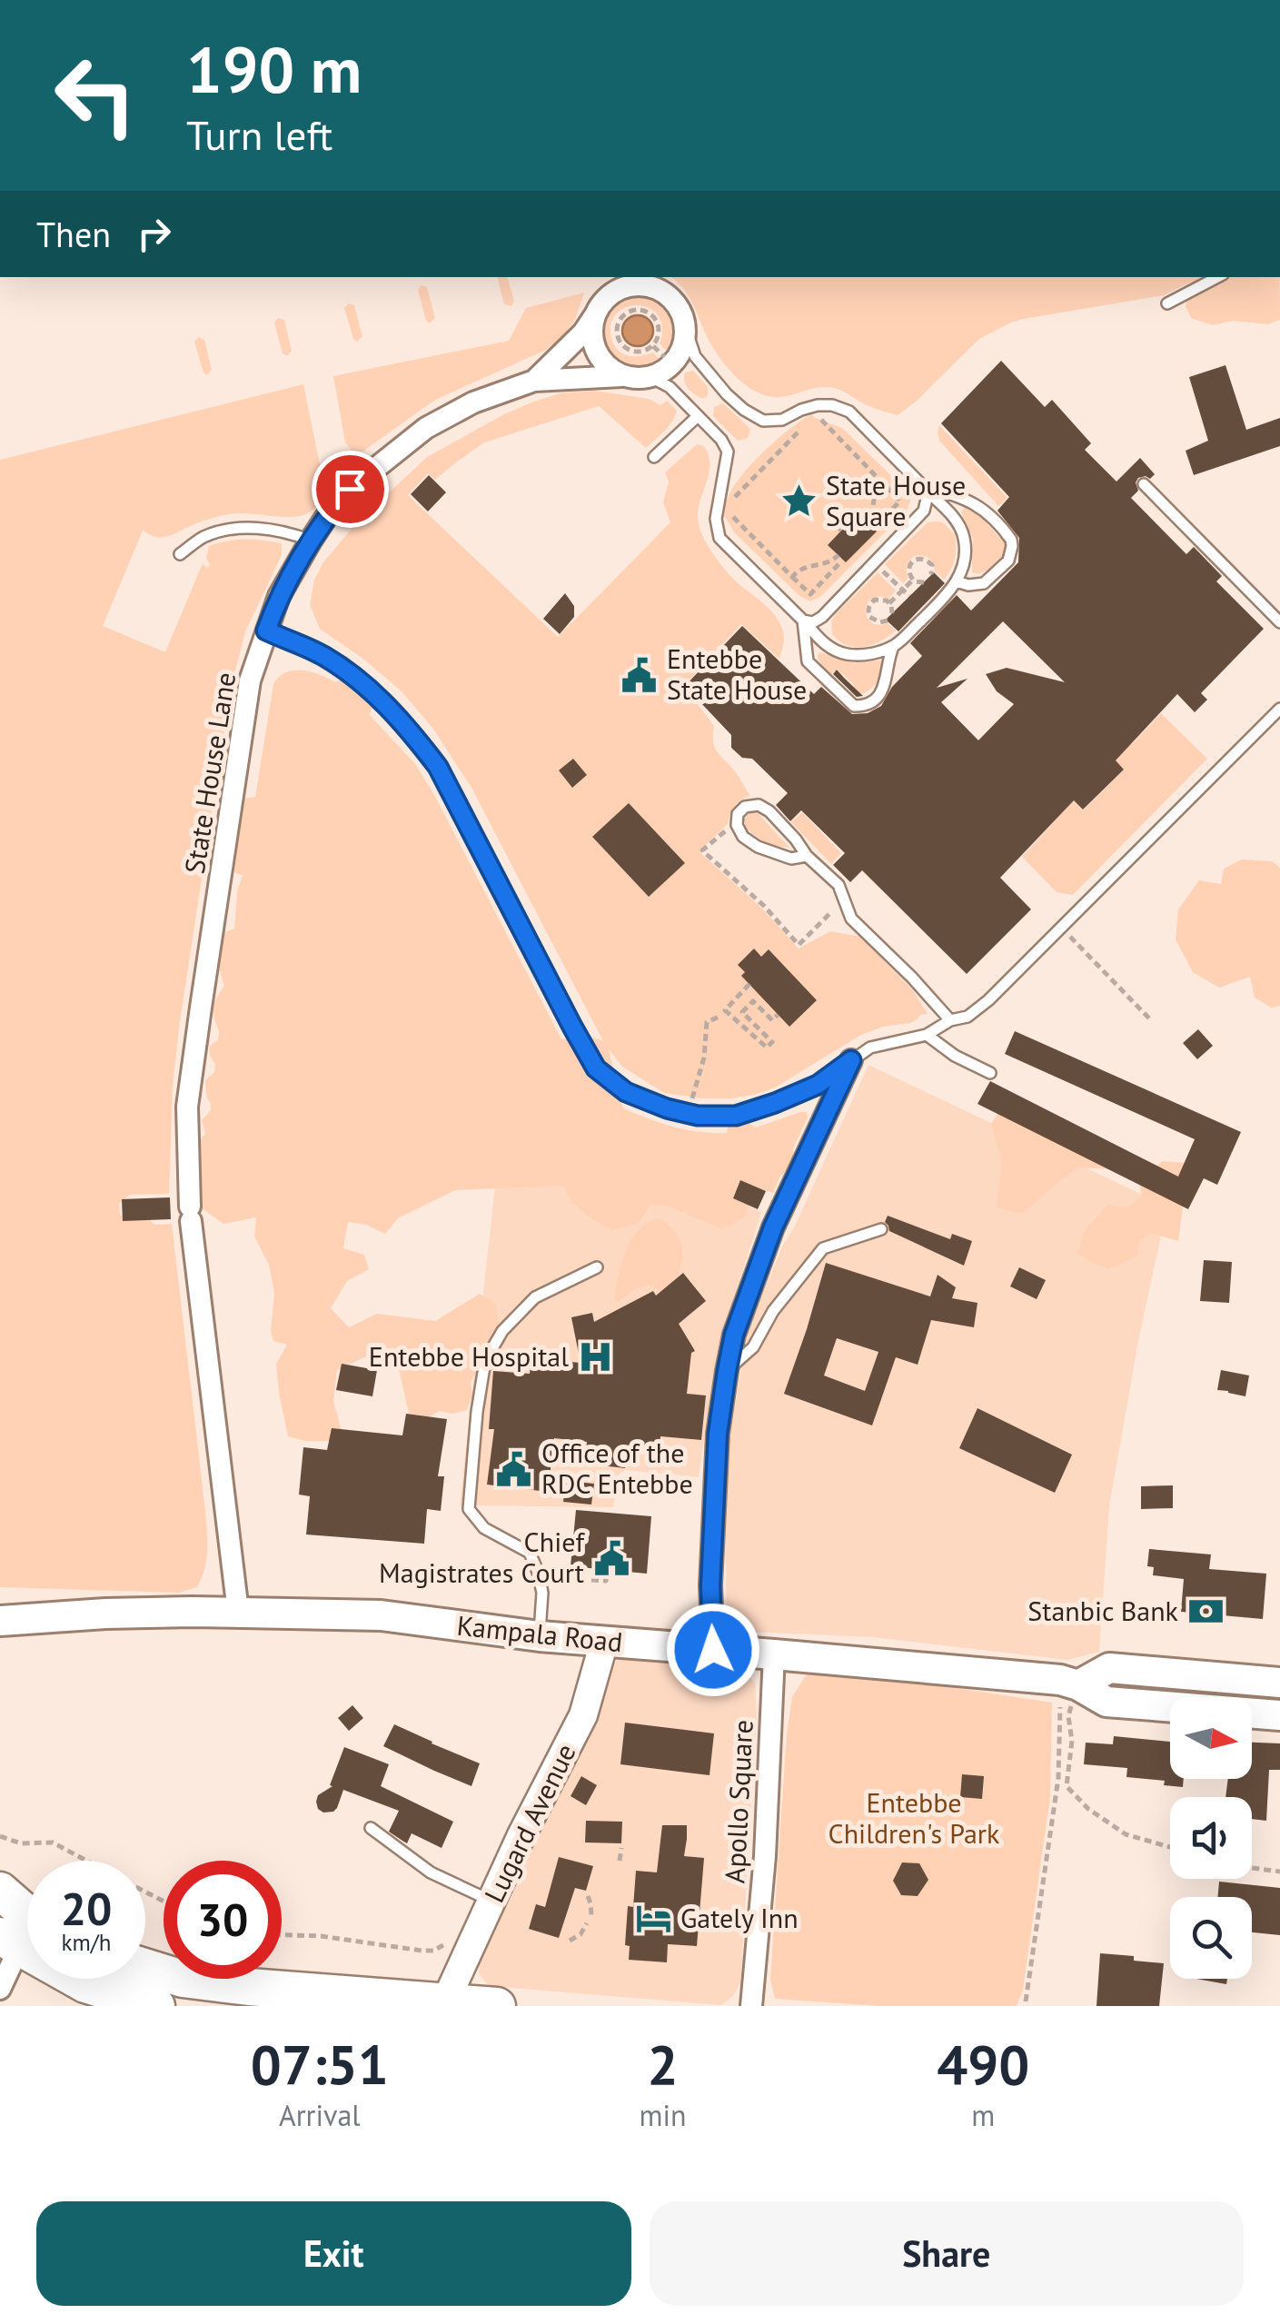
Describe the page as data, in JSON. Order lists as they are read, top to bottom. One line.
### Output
{"streets":{"main road":["Kampala Road"],"street":["State House Lane","Apollo Square","Lugard Avenue"]},"crossings":[["State House Lane","Kampala Road"],["Kampala Road","Apollo Square"],["Kampala Road","Lugard Avenue"]],"parks":["Entebbe Children's Park"],"places":{"place":["State House Square"],"public building":["Entebbe State House","Office of the RDC Entebbe","Chief Magistrates Court"],"hospital":["Entebbe Hospital"],"bank":["Stanbic Bank"],"hotel":["Gately Inn"]},"north":"right","page":{"turn":["190 m","Turn left"],"then":"Then","speed":"20 km/h","limit":"30","eta":["07:51","Arrival","2","min","490","m"],"buttons":["Exit","Share"]}}
